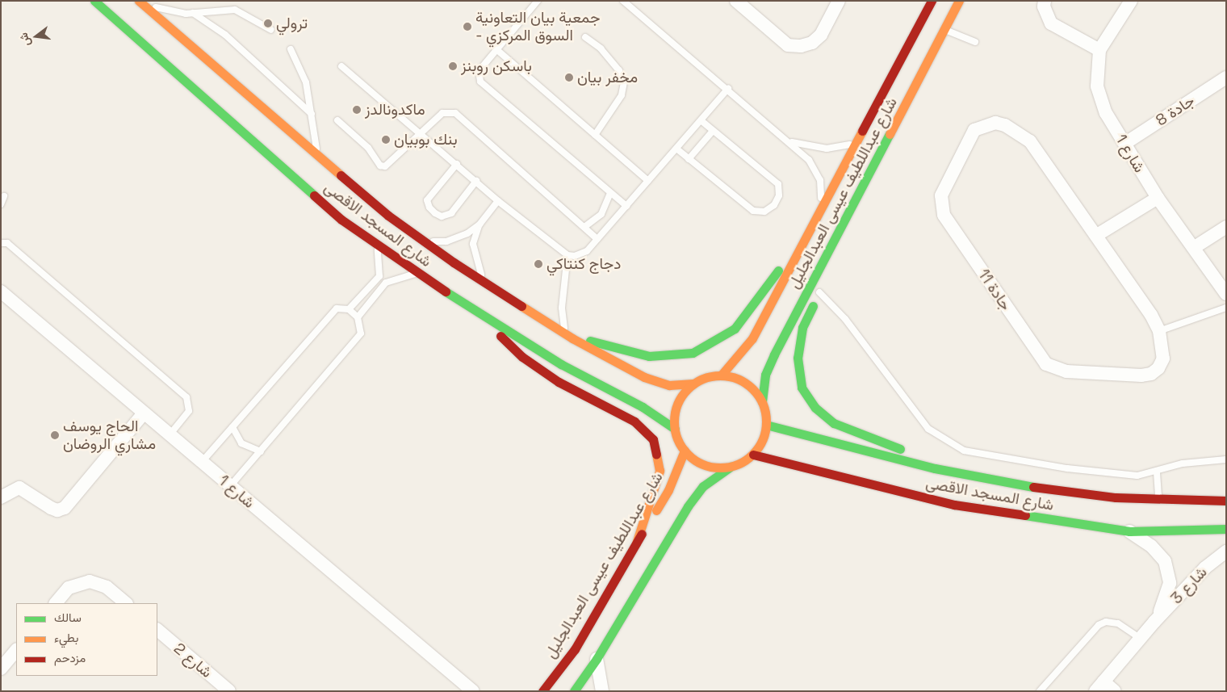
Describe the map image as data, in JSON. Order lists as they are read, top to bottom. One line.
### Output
{"streets":{"main road":["شارع عبداللطيف عيسى العبدالجليل","شارع المسجد الاقصى"],"street":["جادة 8","شارع 1","جادة 11","شارع 3","شارع 2"]},"crossings":[["جادة 8","شارع 1"],["شارع عبداللطيف عيسى العبدالجليل","شارع المسجد الاقصى"],["شارع المسجد الاقصى","شارع 3"]],"places":["ترولي","جمعية بيان التعاونية - السوق المركزي","باسكن روبنز","مخفر بيان","ماكدونالدز","بنك بوبيان","دجاج كنتاكي","الحاج يوسف مشاري الروضان"],"legend":["سالك","بطيء","مزدحم"],"north":"left"}
